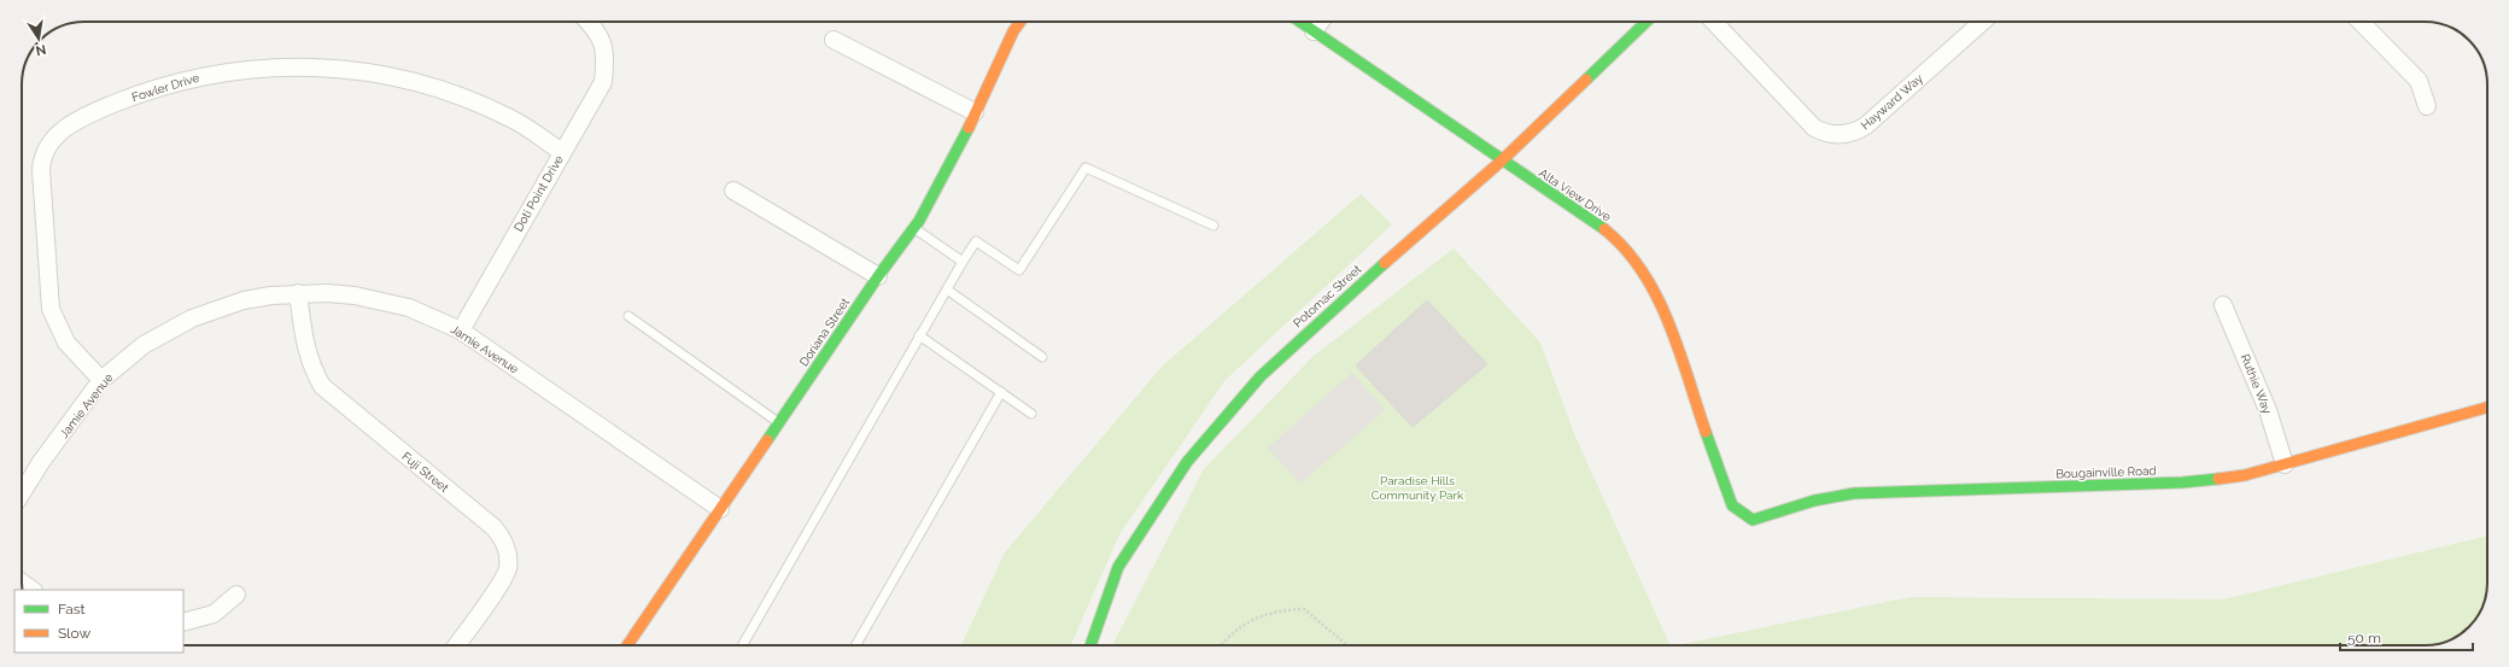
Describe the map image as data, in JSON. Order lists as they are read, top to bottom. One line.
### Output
{"streets":{"street":["Fowler Drive","Hayward Way","Doti Point Drive","Alta View Drive","Potomac Street","Doriana Street","Jamie Avenue","Ruthie Way","Fuji Street","Bougainville Road"]},"crossings":[["Fowler Drive","Doti Point Drive"],["Fowler Drive","Jamie Avenue"],["Doti Point Drive","Jamie Avenue"],["Alta View Drive","Potomac Street"],["Alta View Drive","Bougainville Road"],["Doriana Street","Jamie Avenue"],["Jamie Avenue","Fuji Street"],["Ruthie Way","Bougainville Road"]],"parks":["Paradise Hills Community Park"],"legend":["Fast","Slow"],"scale_bar":"50 m","north":"bottom"}
